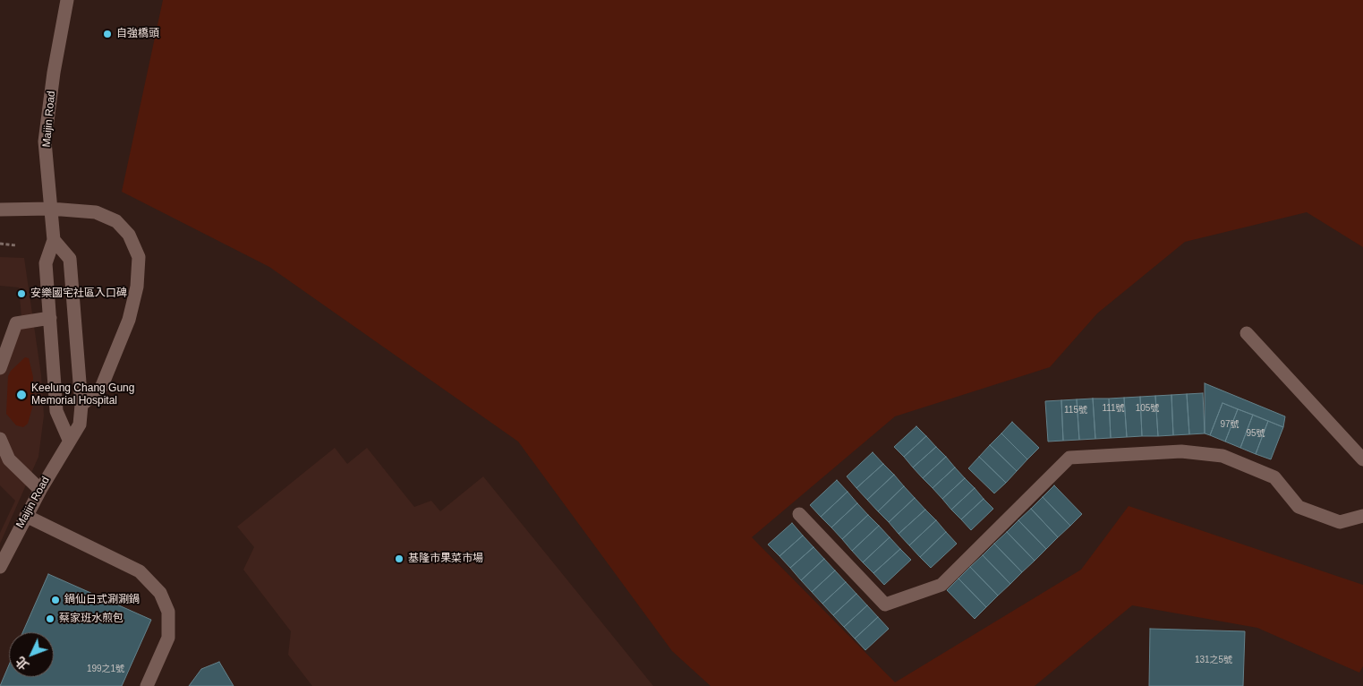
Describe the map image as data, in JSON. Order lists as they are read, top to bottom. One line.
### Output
{"streets":{"street":["Maijin Road"]},"places":["自強橋頭","安樂國宅社區入口碑","Keelung Chang Gung Memorial Hospital","基隆市果菜市場","鍋仙日式涮涮鍋","蔡家班水煎包"],"house_numbers":["111號","105號","115號","97號","95號","131之5號","199之1號"],"north":"bottom left"}
